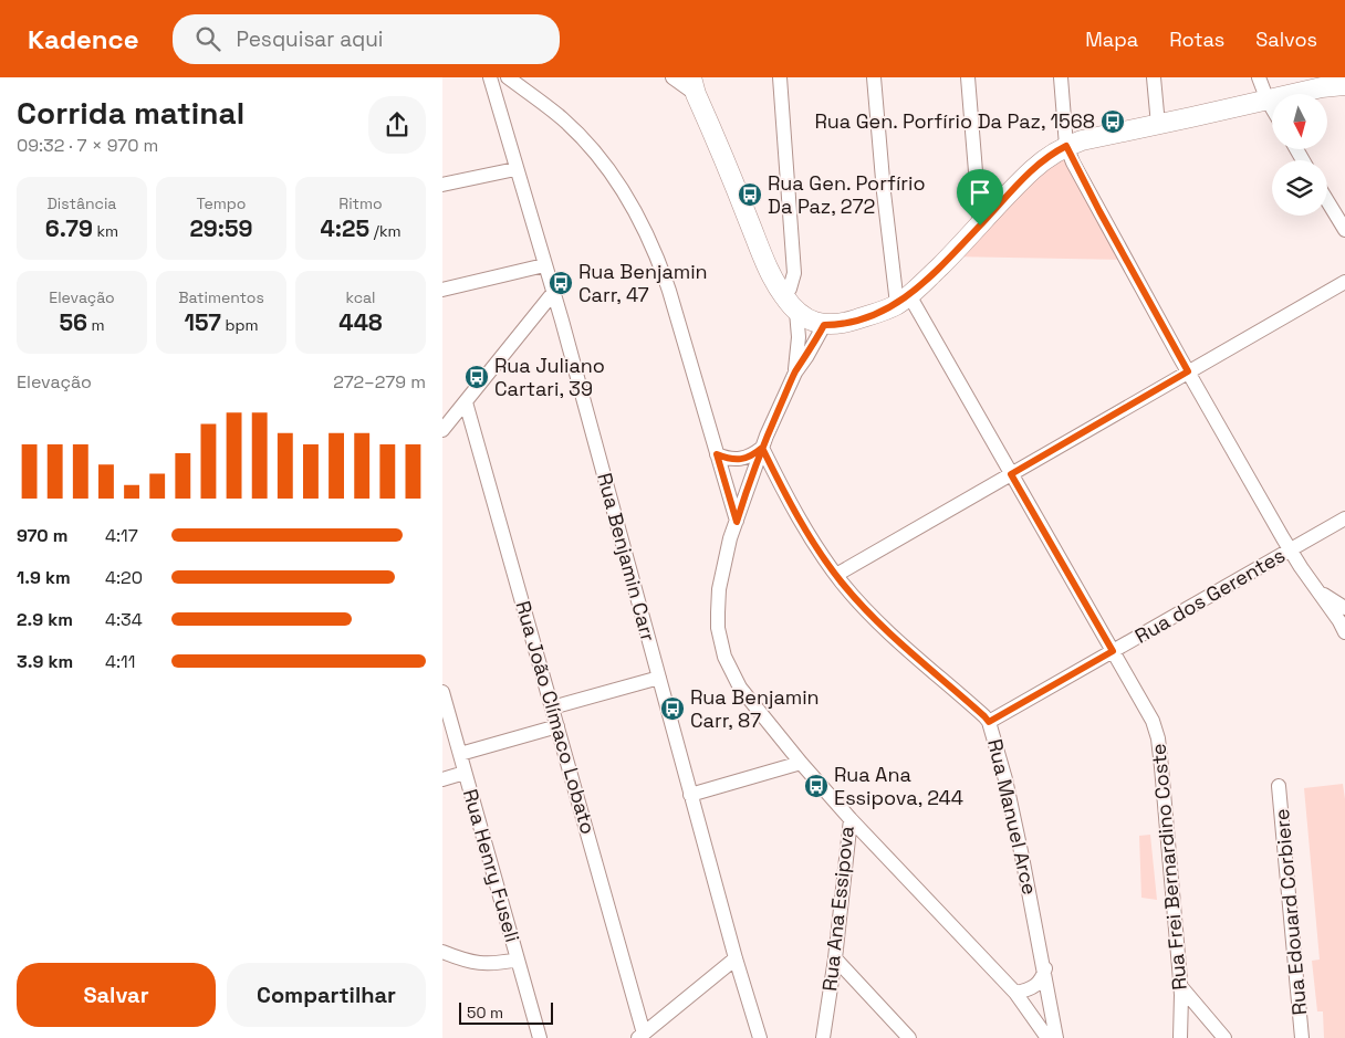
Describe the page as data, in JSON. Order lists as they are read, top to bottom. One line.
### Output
{"streets":{"street":["Rua Benjamin Carr","Rua dos Gerentes","Rua João Clímaco Lobato","Rua Manuel Arce","Rua Henry Fuseli","Rua Frei Bernardino Coste","Rua Ana Essipova","Rua Edouard Corbiere"]},"crossings":[["Rua dos Gerentes","Rua Manuel Arce"],["Rua dos Gerentes","Rua Frei Bernardino Coste"],["Rua Manuel Arce","Rua Ana Essipova"]],"places":{"bus stop":["Rua Gen. Porfírio Da Paz, 1568","Rua Gen. Porfírio Da Paz, 272","Rua Benjamin Carr, 47","Rua Juliano Cartari, 39","Rua Benjamin Carr, 87","Rua Ana Essipova, 244"]},"scale_bar":"50 m","north":"bottom","page":{"header":"Kadence","search":"Pesquisar aqui","nav":["Mapa","Rotas","Salvos"],"heading":["Corrida matinal","09:32 · 7 × 970 m"],"stats":[["Distância","6.79 km"],["Tempo","29:59"],["Ritmo","4:25 /km"],["Elevação","56 m"],["Batimentos","157 bpm"],["kcal","448"]],"chart":["Elevação","272–279 m"],"list":[{"name":"970 m","note":"4:17"},{"name":"1.9 km","note":"4:20"},{"name":"2.9 km","note":"4:34"},{"name":"3.9 km","note":"4:11"}],"buttons":["Salvar","Compartilhar"],"scale":"50 m"}}
